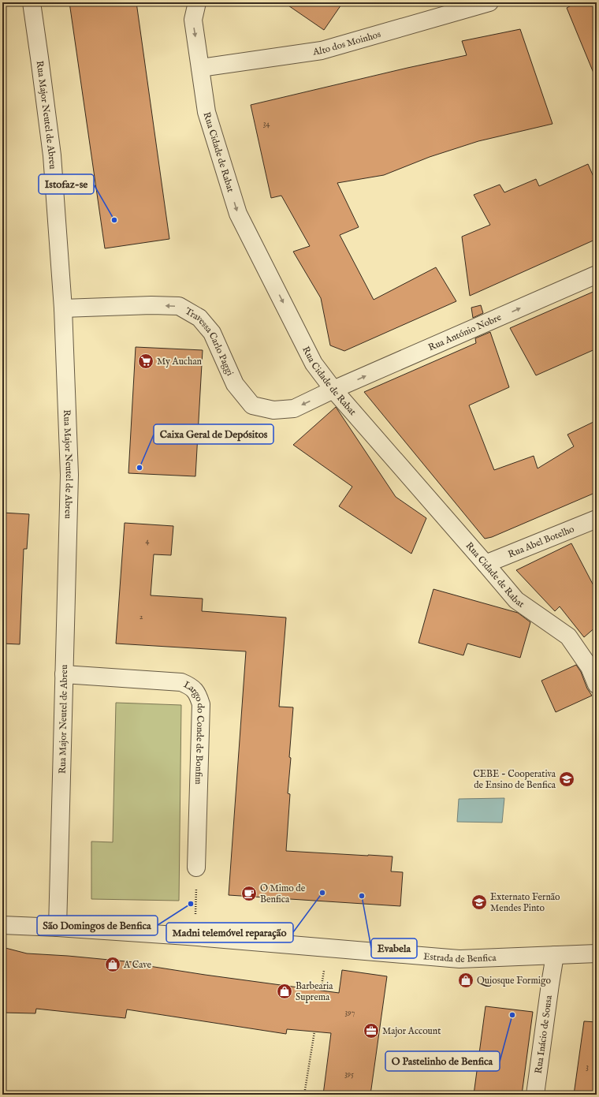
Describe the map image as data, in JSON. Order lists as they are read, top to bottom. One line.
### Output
{"streets":{"street":["Alto dos Moinhos","Rua Major Neutel de Abreu","Rua Cidade de Rabat","Rua António Nobre","Travessa Carlo Paggi","Rua Abel Botelho","Largo do Conde de Bonfim","Estrada de Benfica","Rua Inácio de Sousa"]},"crossings":[["Alto dos Moinhos","Rua Cidade de Rabat"],["Rua Major Neutel de Abreu","Travessa Carlo Paggi"],["Rua Major Neutel de Abreu","Largo do Conde de Bonfim"],["Rua Major Neutel de Abreu","Estrada de Benfica"],["Rua Cidade de Rabat","Rua António Nobre"],["Rua Cidade de Rabat","Travessa Carlo Paggi"],["Rua Cidade de Rabat","Rua Abel Botelho"],["Rua António Nobre","Travessa Carlo Paggi"],["Estrada de Benfica","Rua Inácio de Sousa"]],"one_way":["Rua Cidade de Rabat","Rua António Nobre","Travessa Carlo Paggi"],"places":{"other":["Istofaz-se","Caixa Geral de Depósitos","Madni telemóvel reparação","Evabela","São Domingos de Benfica","O Pastelinho de Benfica"],"supermarket":["My Auchan"],"school or university":["CEBE - Cooperativa de Ensino de Benfica","Externato Fernão Mendes Pinto"],"cafe":["O Mimo de Benfica"],"shop":["A Cave","Quiosque Formigo","Barbearia Suprema"],"office":["Major Account"]},"house_numbers":["34","4","2","397","3","395"]}
